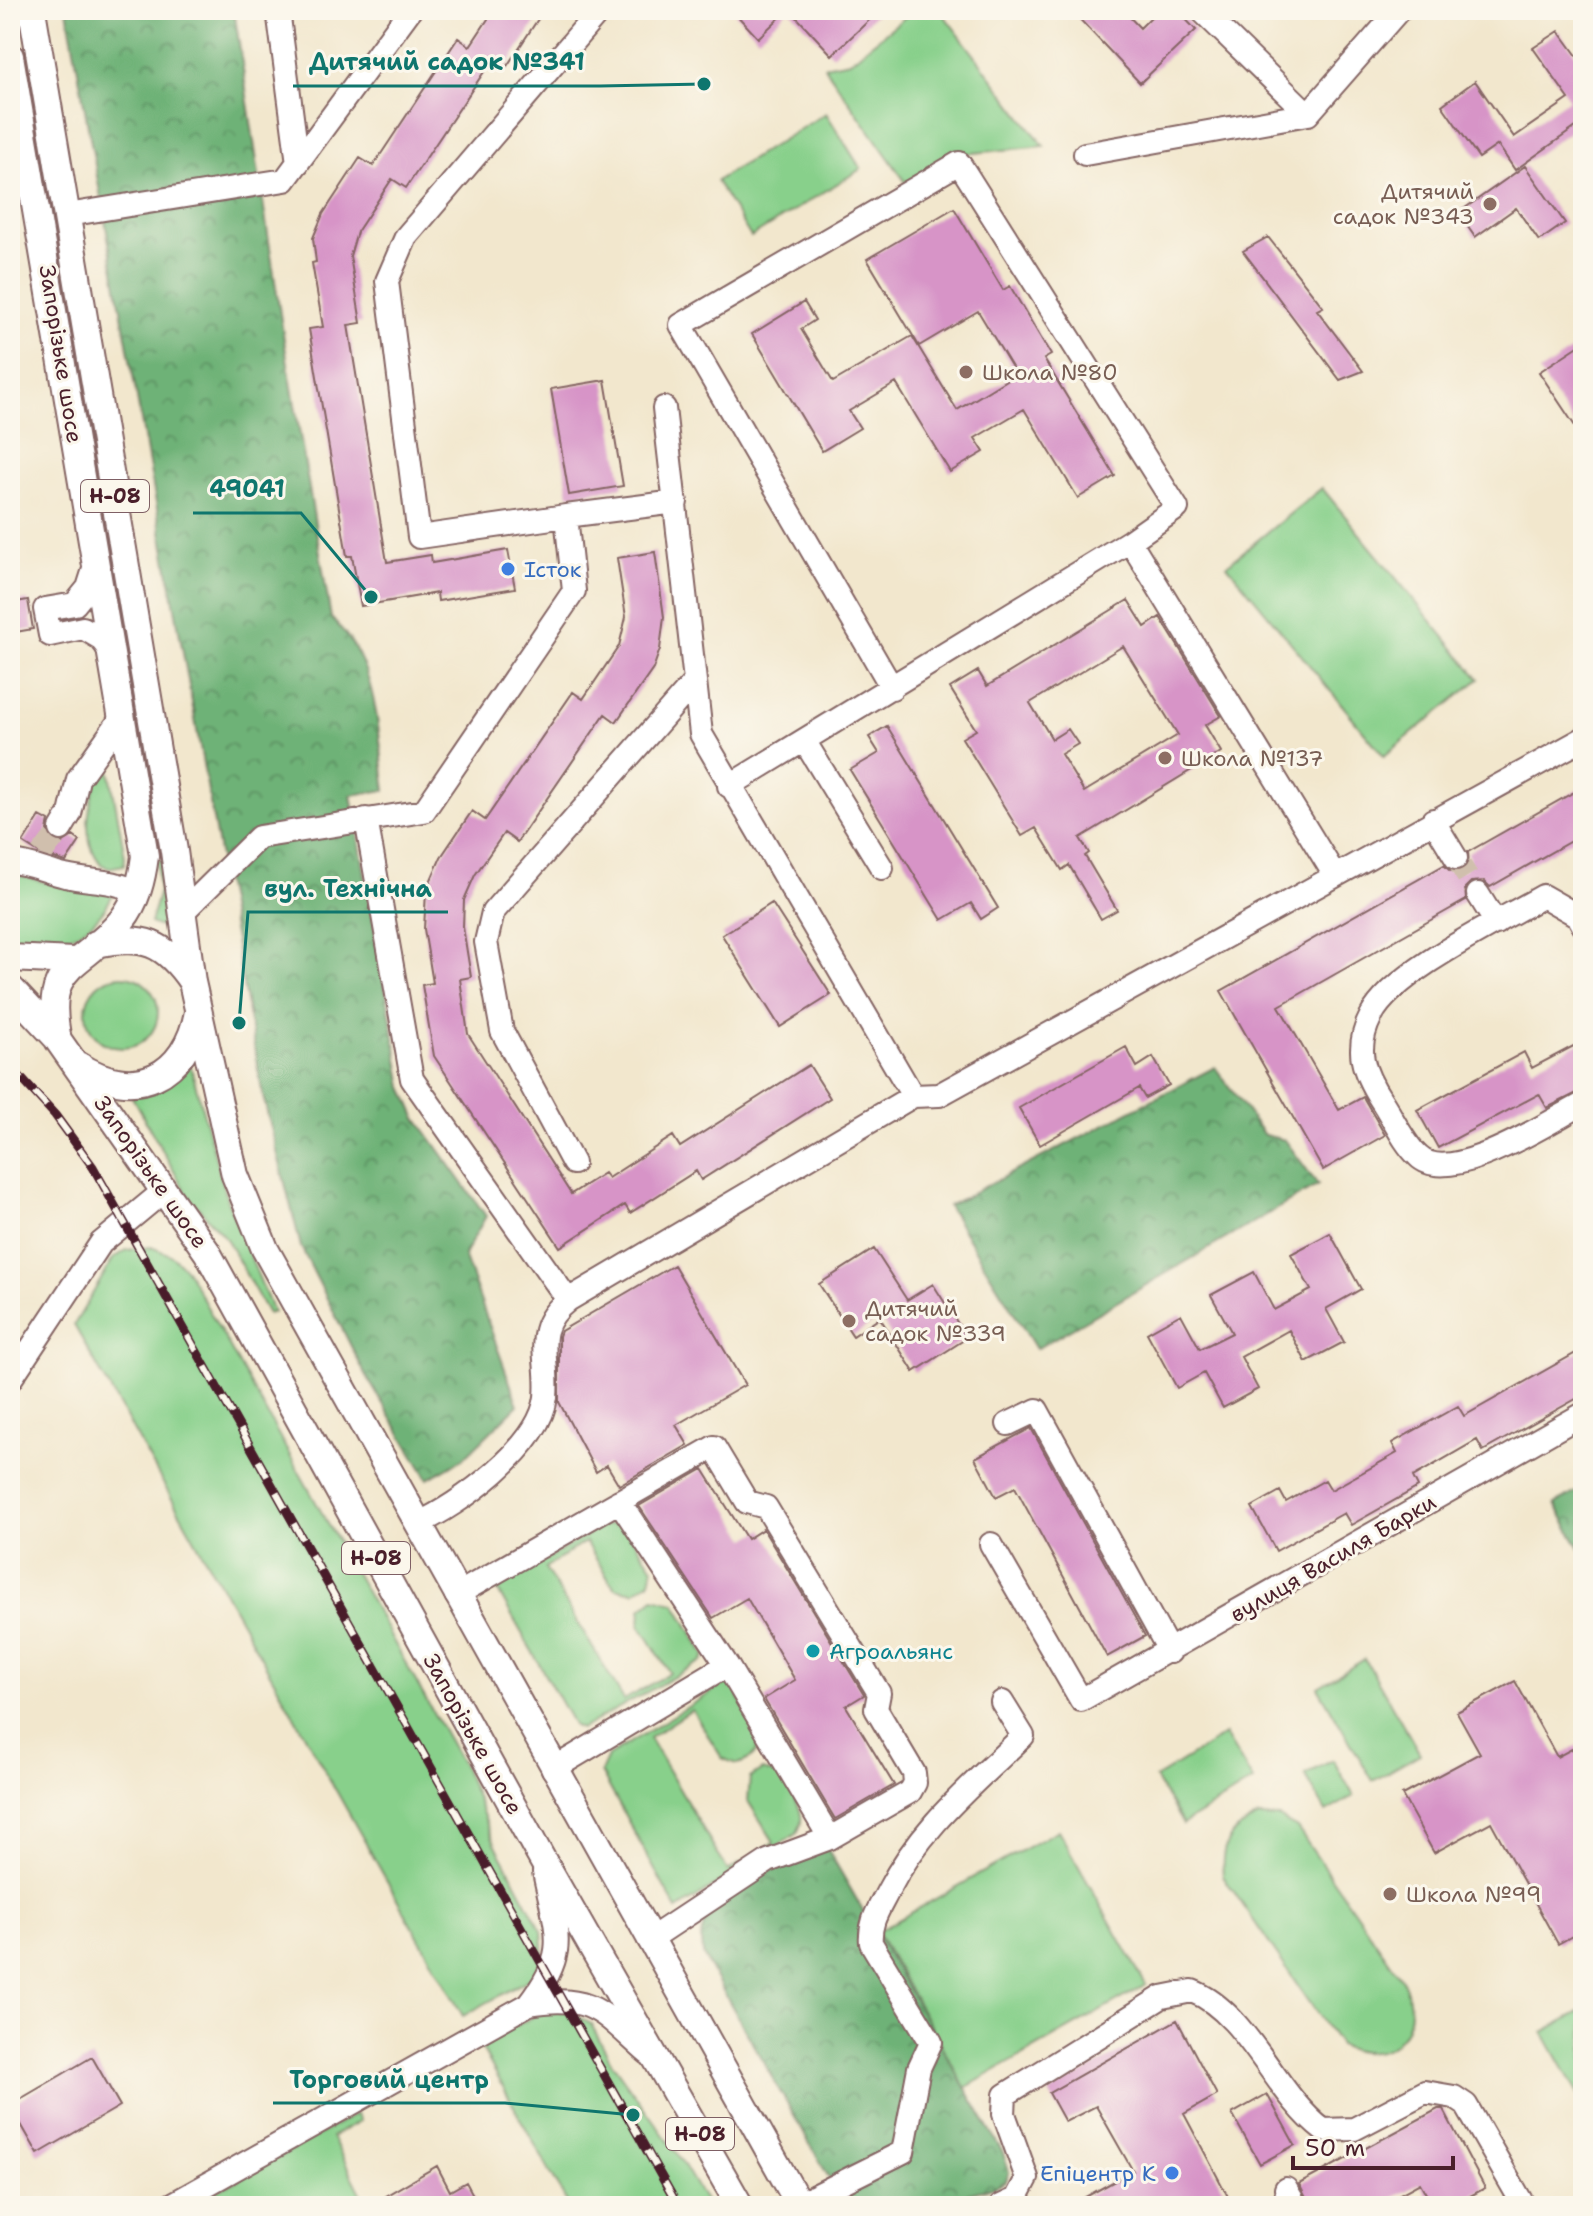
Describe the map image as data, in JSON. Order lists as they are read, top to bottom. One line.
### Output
{"streets":{"main road":["Запорізьке шосе","Н-08"],"street":["вулиця Василя Барки"]},"crossings":[["Запорізьке шосе","Н-08"]],"places":["Дитячий садок №341","Дитячий садок №343","Школа №80","Істок","49041","Школа №137","вул. Технічна","Дитячий садок №339","Агроальянс","Школа №99","Торговий центр","Епіцентр К"],"scale_bar":"50 m"}
